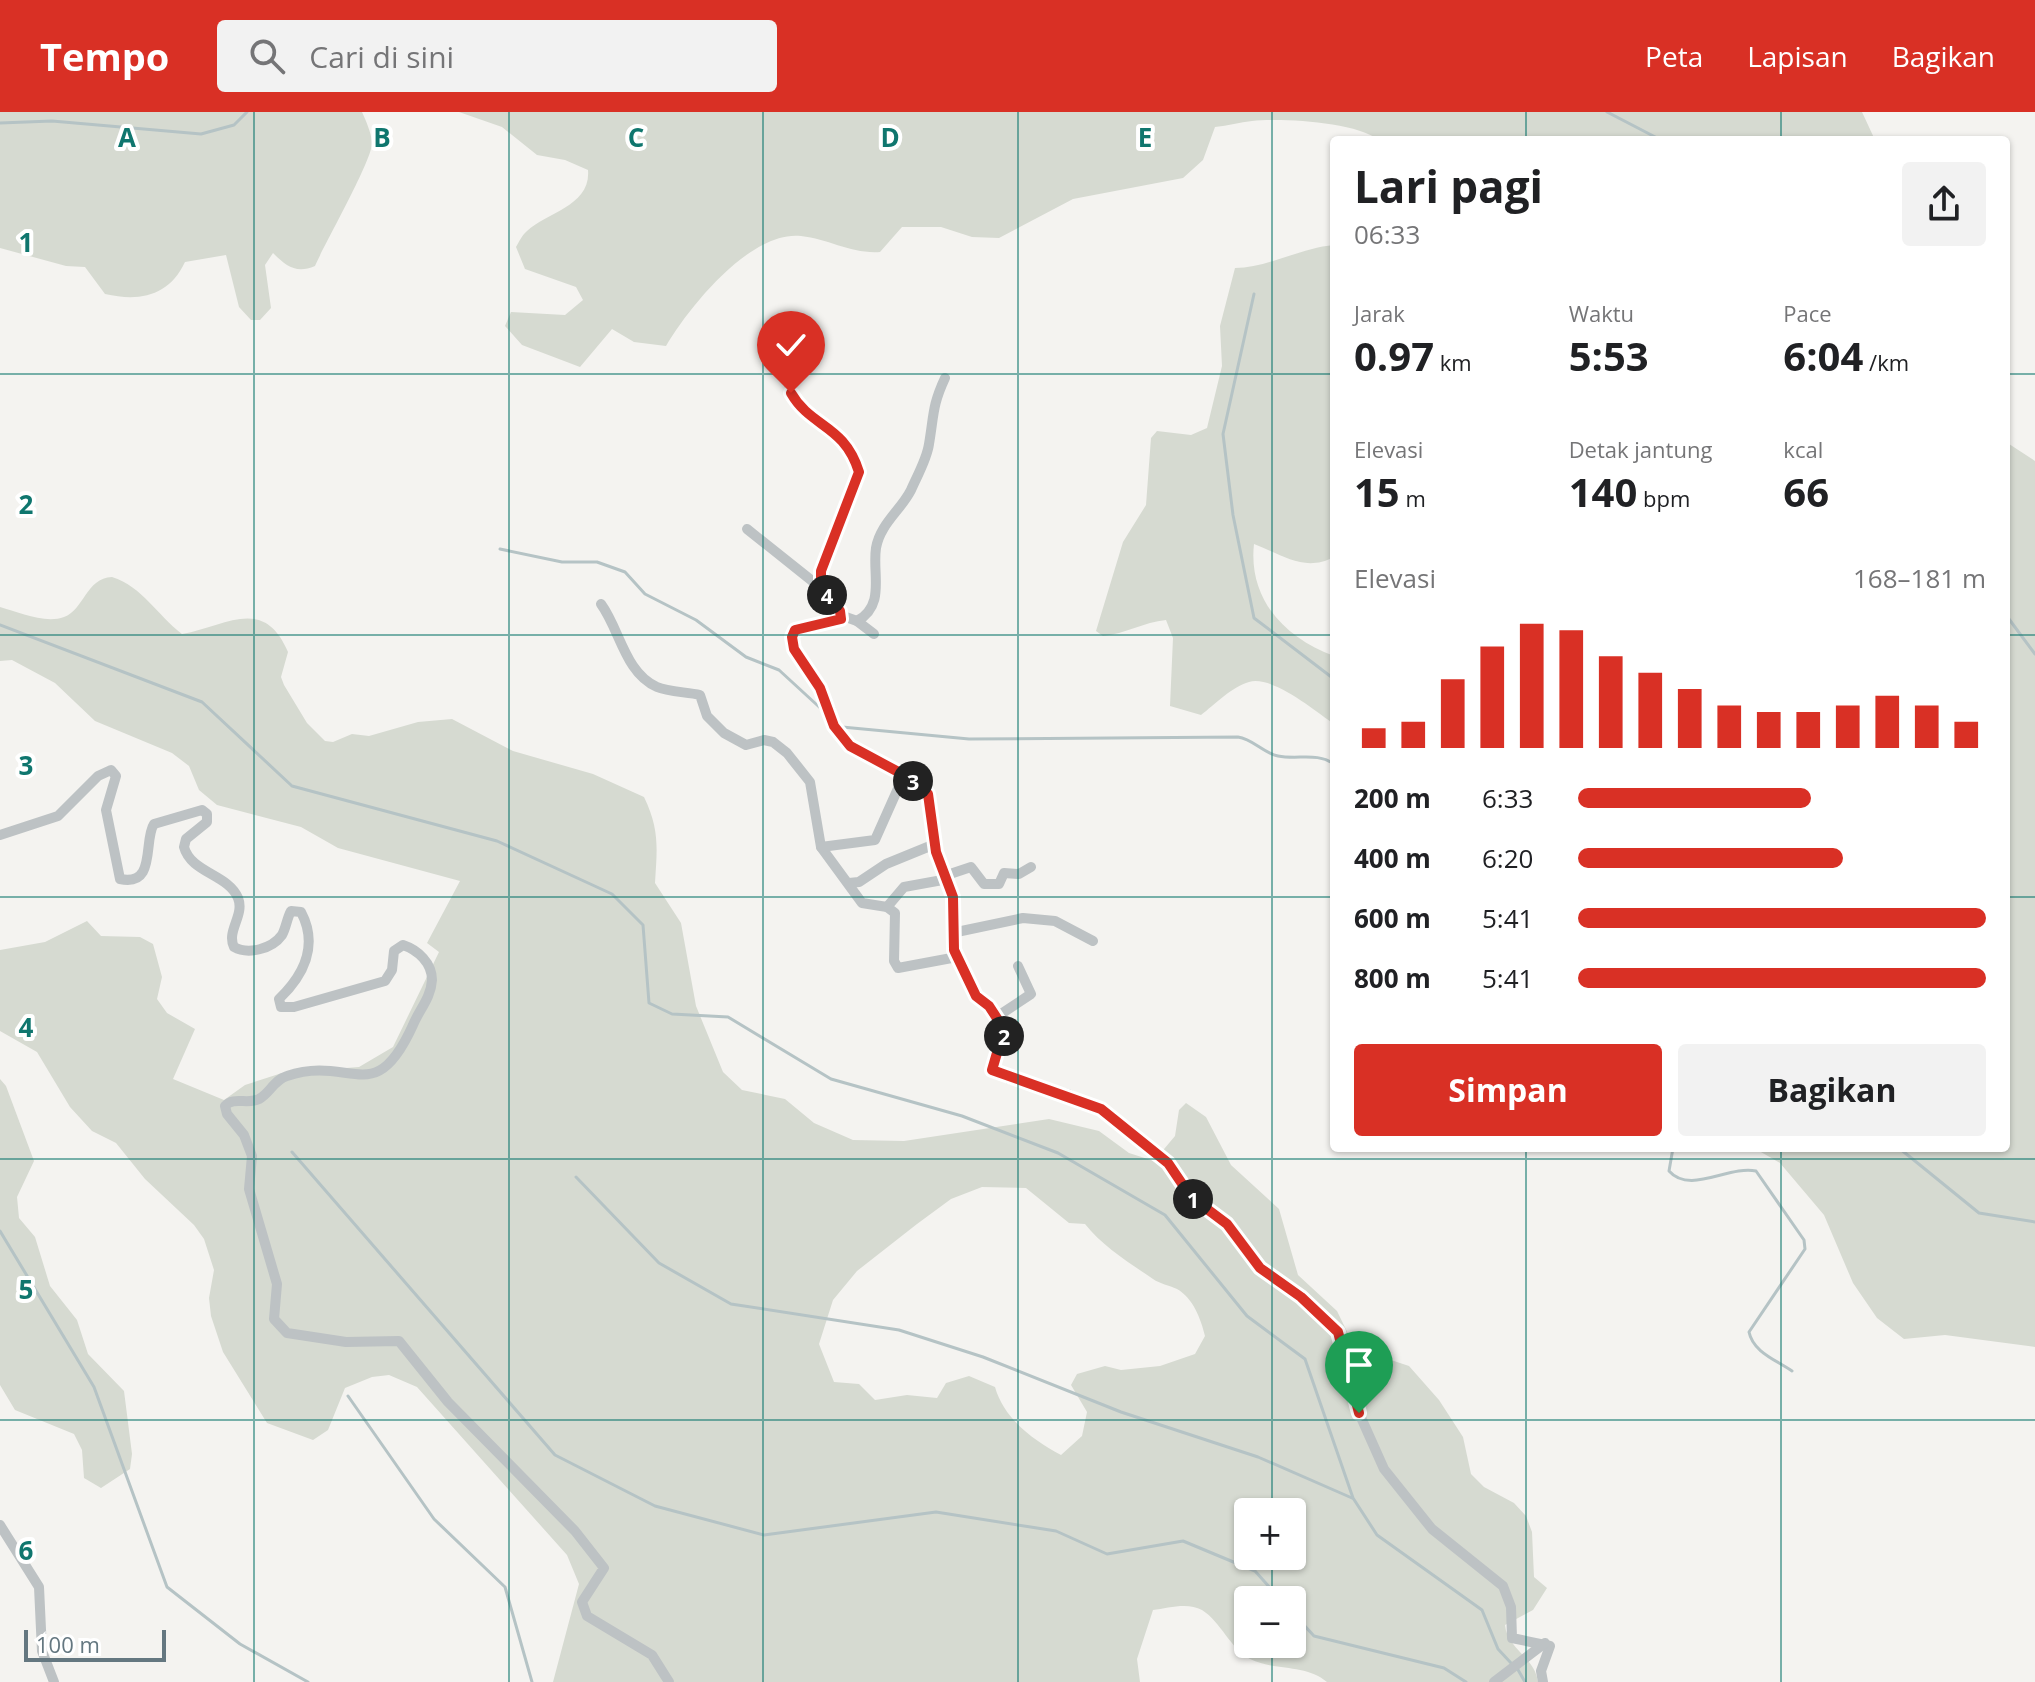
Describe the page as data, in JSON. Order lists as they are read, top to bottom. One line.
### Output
{"scale_bar":"100 m","page":{"header":"Tempo","search":"Cari di sini","nav":["Peta","Lapisan","Bagikan"],"heading":["Lari pagi","06:33"],"stats":[["Jarak","0.97 km"],["Waktu","5:53"],["Pace","6:04 /km"],["Elevasi","15 m"],["Detak jantung","140 bpm"],["kcal","66"]],"chart":["Elevasi","168–181 m"],"pins":["4","3","2","1"],"list":[{"name":"200 m","note":"6:33"},{"name":"400 m","note":"6:20"},{"name":"600 m","note":"5:41"},{"name":"800 m","note":"5:41"}],"buttons":["Simpan","Bagikan"],"map_buttons":["+","−"],"scale":"100 m"},"grid":{"columns":["A","B","C","D","E"],"rows":["1","2","3","4","5","6"]}}
